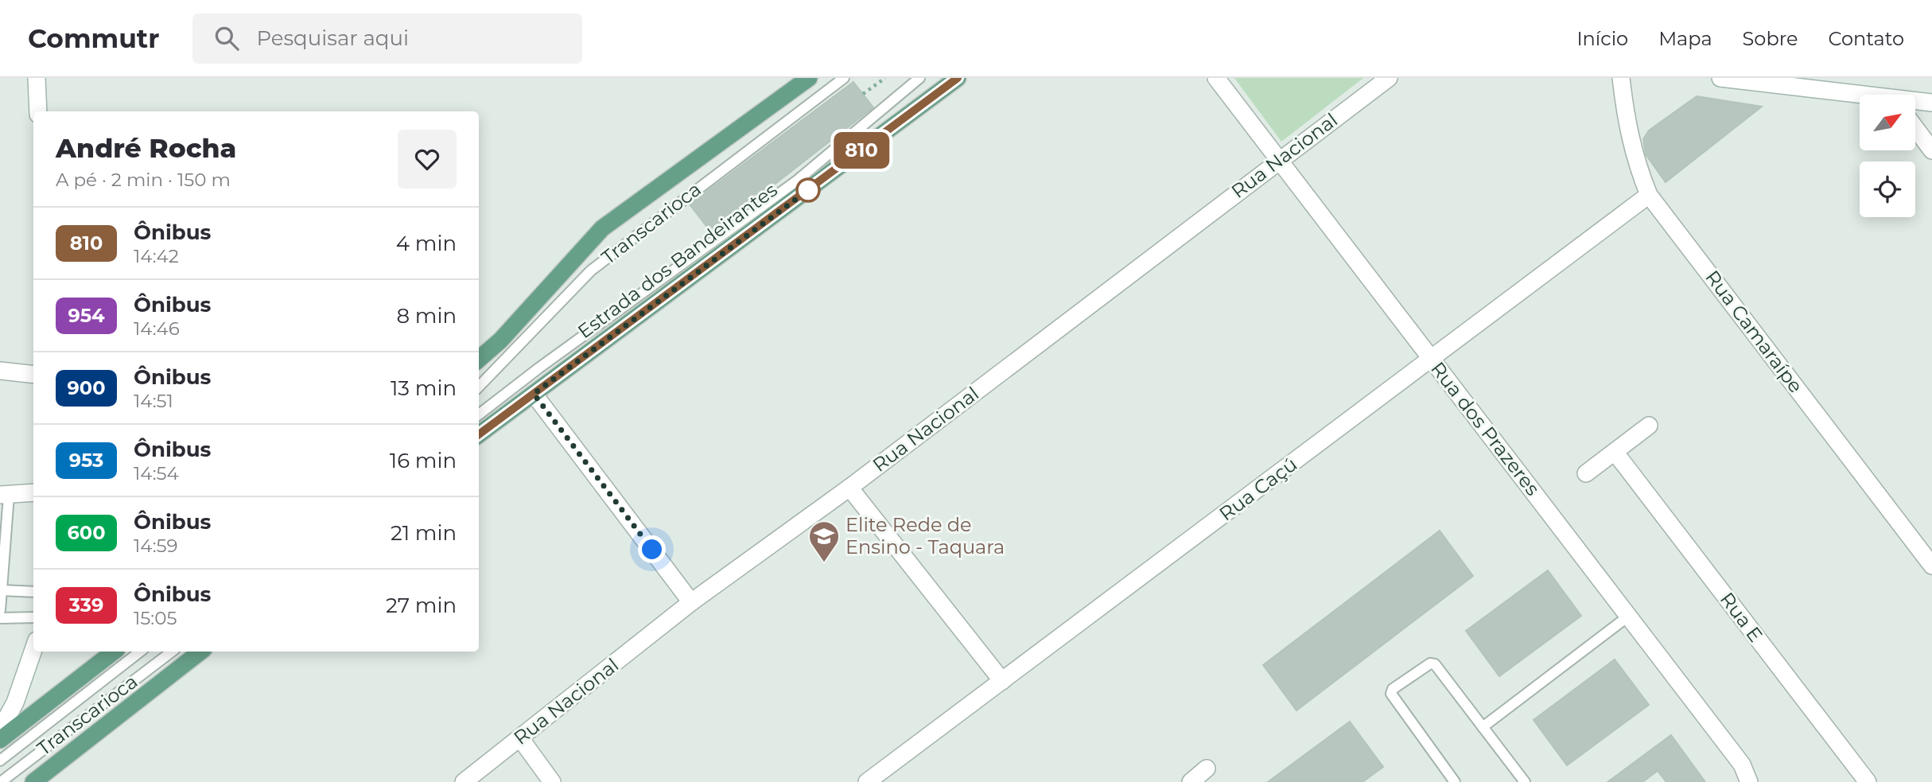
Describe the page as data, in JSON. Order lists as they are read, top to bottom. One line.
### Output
{"streets":{"main road":["Estrada dos Bandeirantes"],"street":["Rua Nacional","Rua Camaraípe","Rua dos Prazeres","Rua Caçú","Rua E"],"lane":["Transcarioca"]},"crossings":[["Rua Nacional","Rua dos Prazeres"],["Rua Camaraípe","Rua Caçú"],["Rua dos Prazeres","Rua Caçú"]],"places":{"school or university":["Elite Rede de Ensino - Taquara"]},"lines":["bus line 810"],"north":"top right","page":{"header":"Commutr","search":"Pesquisar aqui","nav":["Início","Mapa","Sobre","Contato"],"on_map":"810","heading":["André Rocha","A pé · 2 min · 150 m"],"list":[{"mark":"810","name":"Ônibus","note":"14:42","value":"4 min"},{"mark":"954","name":"Ônibus","note":"14:46","value":"8 min"},{"mark":"900","name":"Ônibus","note":"14:51","value":"13 min"},{"mark":"953","name":"Ônibus","note":"14:54","value":"16 min"},{"mark":"600","name":"Ônibus","note":"14:59","value":"21 min"},{"mark":"339","name":"Ônibus","note":"15:05","value":"27 min"}]}}
